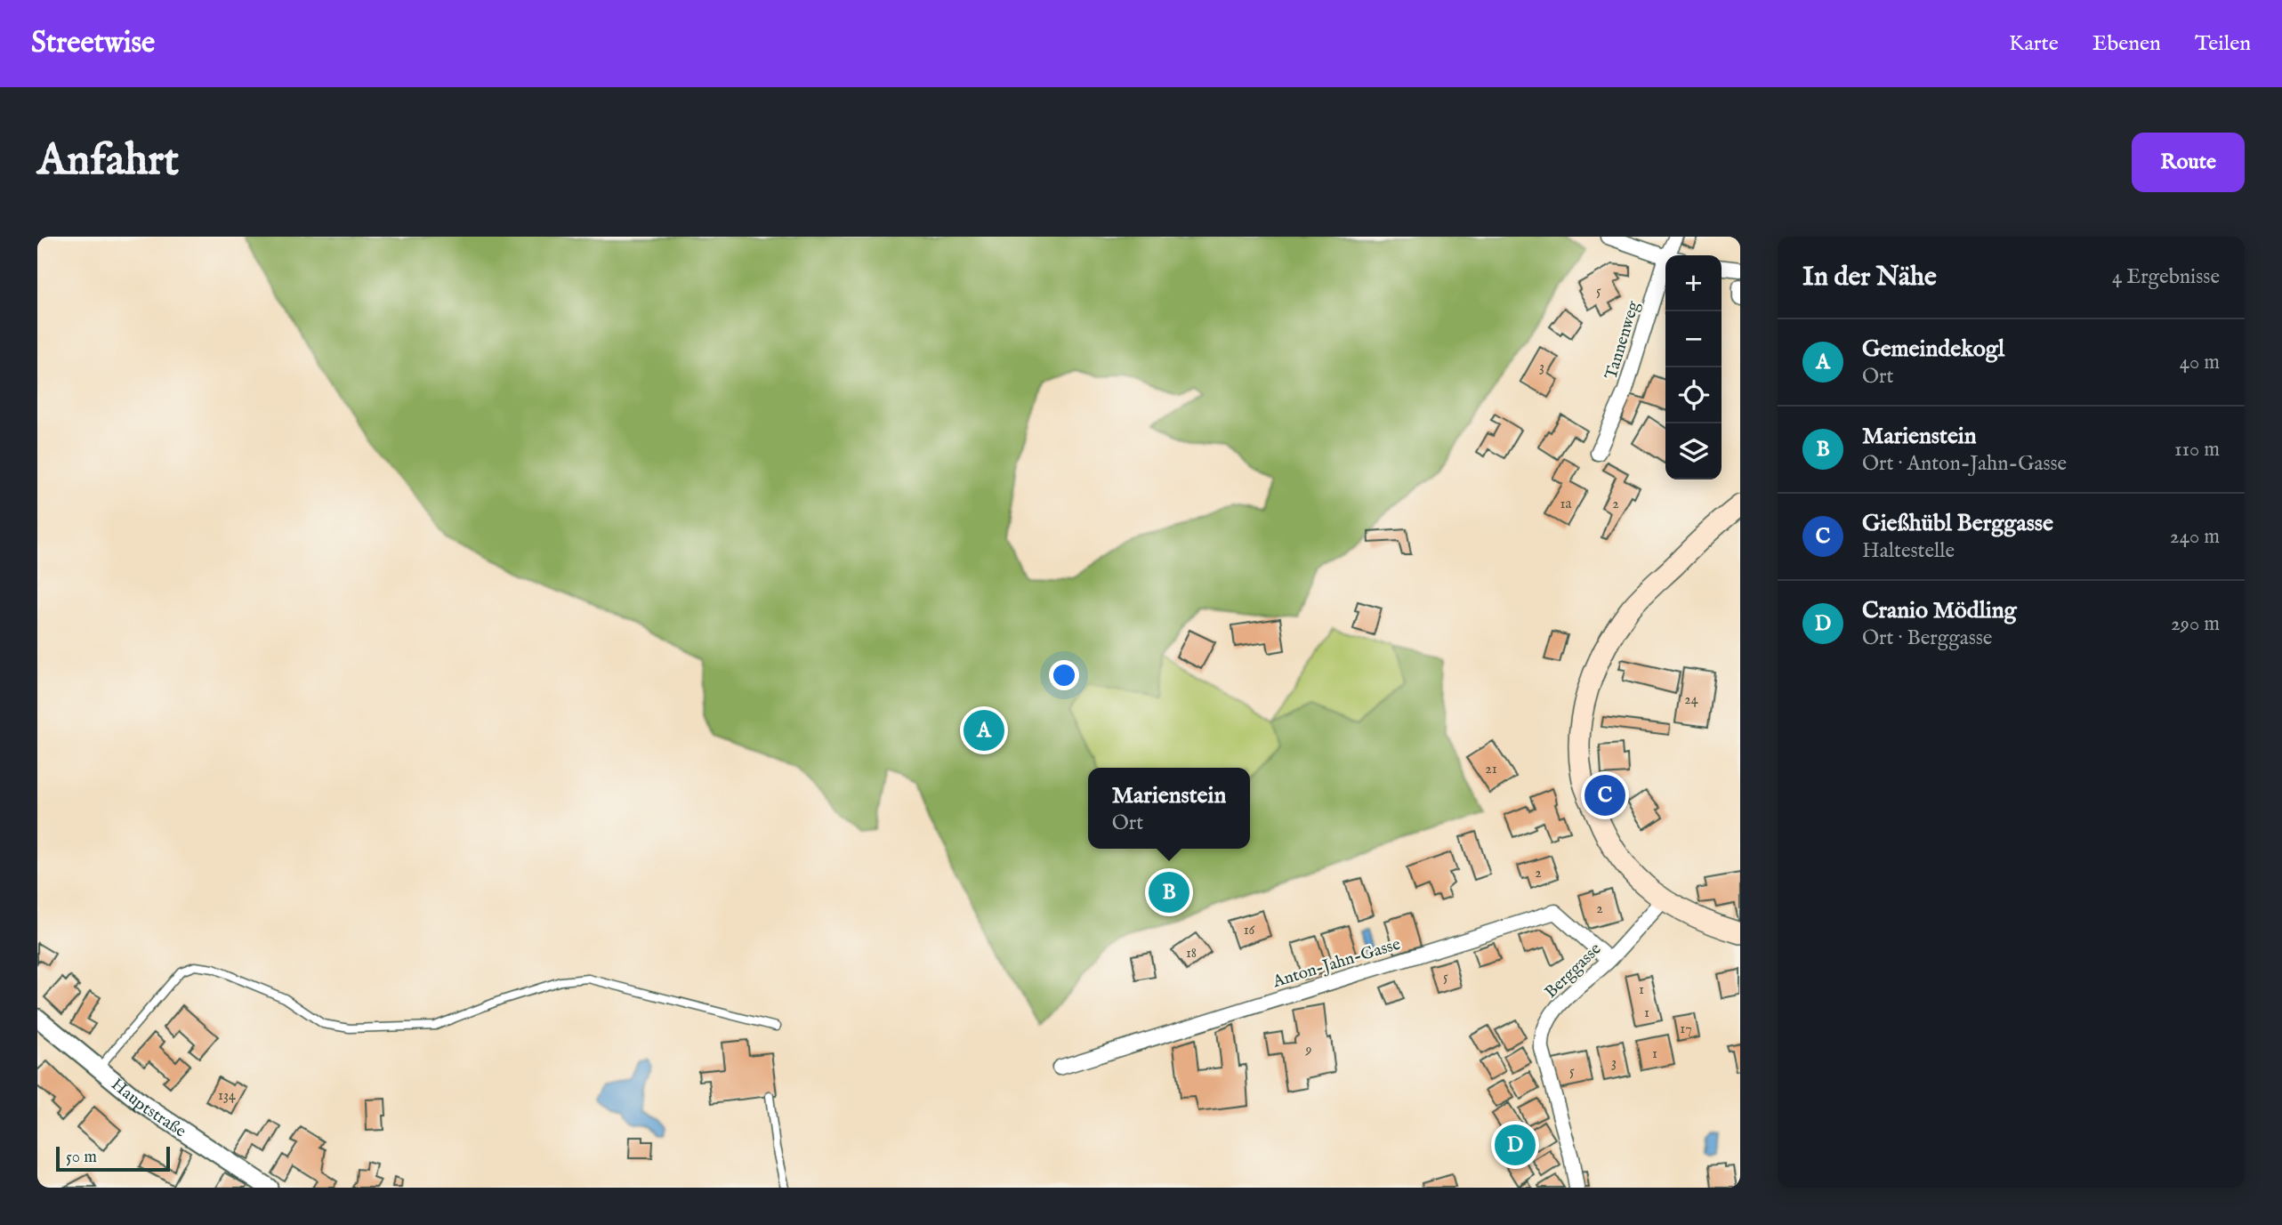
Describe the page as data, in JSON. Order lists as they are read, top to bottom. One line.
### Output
{"streets":{"street":["Tannenweg","Anton-Jahn-Gasse","Berggasse","Hauptstraße"]},"crossings":[["Anton-Jahn-Gasse","Berggasse"]],"house_numbers":["5","3","1a","2","24","21","2","2","16","18","5","1","1","17","9","1","3","5","134"],"scale_bar":"50 m","page":{"header":"Streetwise","nav":["Karte","Ebenen","Teilen"],"buttons":"Route","title":"Anfahrt","heading":["In der Nähe","4 Ergebnisse"],"map_buttons":["+","−"],"list":[{"mark":"A","name":"Gemeindekogl","note":"Ort","value":"40 m"},{"mark":"B","name":"Marienstein","note":"Ort · Anton-Jahn-Gasse","value":"110 m"},{"mark":"C","name":"Gießhübl Berggasse","note":"Haltestelle","value":"240 m"},{"mark":"D","name":"Cranio Mödling","note":"Ort · Berggasse","value":"290 m"}],"pins":["A","C","B","D"],"popup":["Marienstein","Ort"],"scale":"50 m"}}
